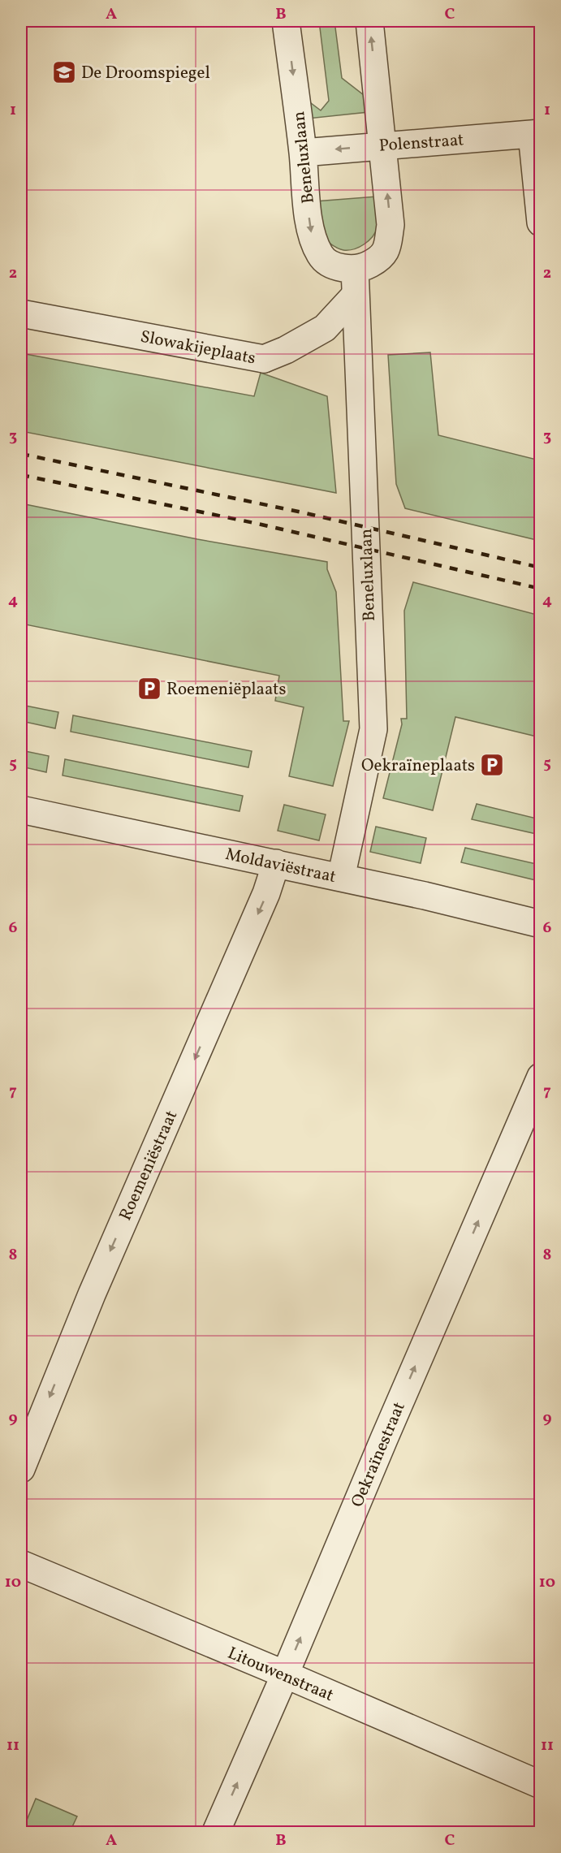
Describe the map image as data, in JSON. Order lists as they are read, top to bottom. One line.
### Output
{"streets":{"street":["Polenstraat","Beneluxlaan","Slowakijeplaats","Moldaviëstraat","Roemeniëstraat","Oekraïnestraat","Litouwenstraat"]},"crossings":[["Polenstraat","Beneluxlaan"],["Beneluxlaan","Slowakijeplaats"],["Beneluxlaan","Moldaviëstraat"],["Moldaviëstraat","Roemeniëstraat"],["Oekraïnestraat","Litouwenstraat"]],"one_way":["Roemeniëstraat","Oekraïnestraat"],"places":{"school or university":["De Droomspiegel"],"parking":["Roemeniëplaats","Oekraïneplaats"]},"grid":{"columns":["A","B","C"],"rows":["1","2","3","4","5","6","7","8","9","10","11"]}}
